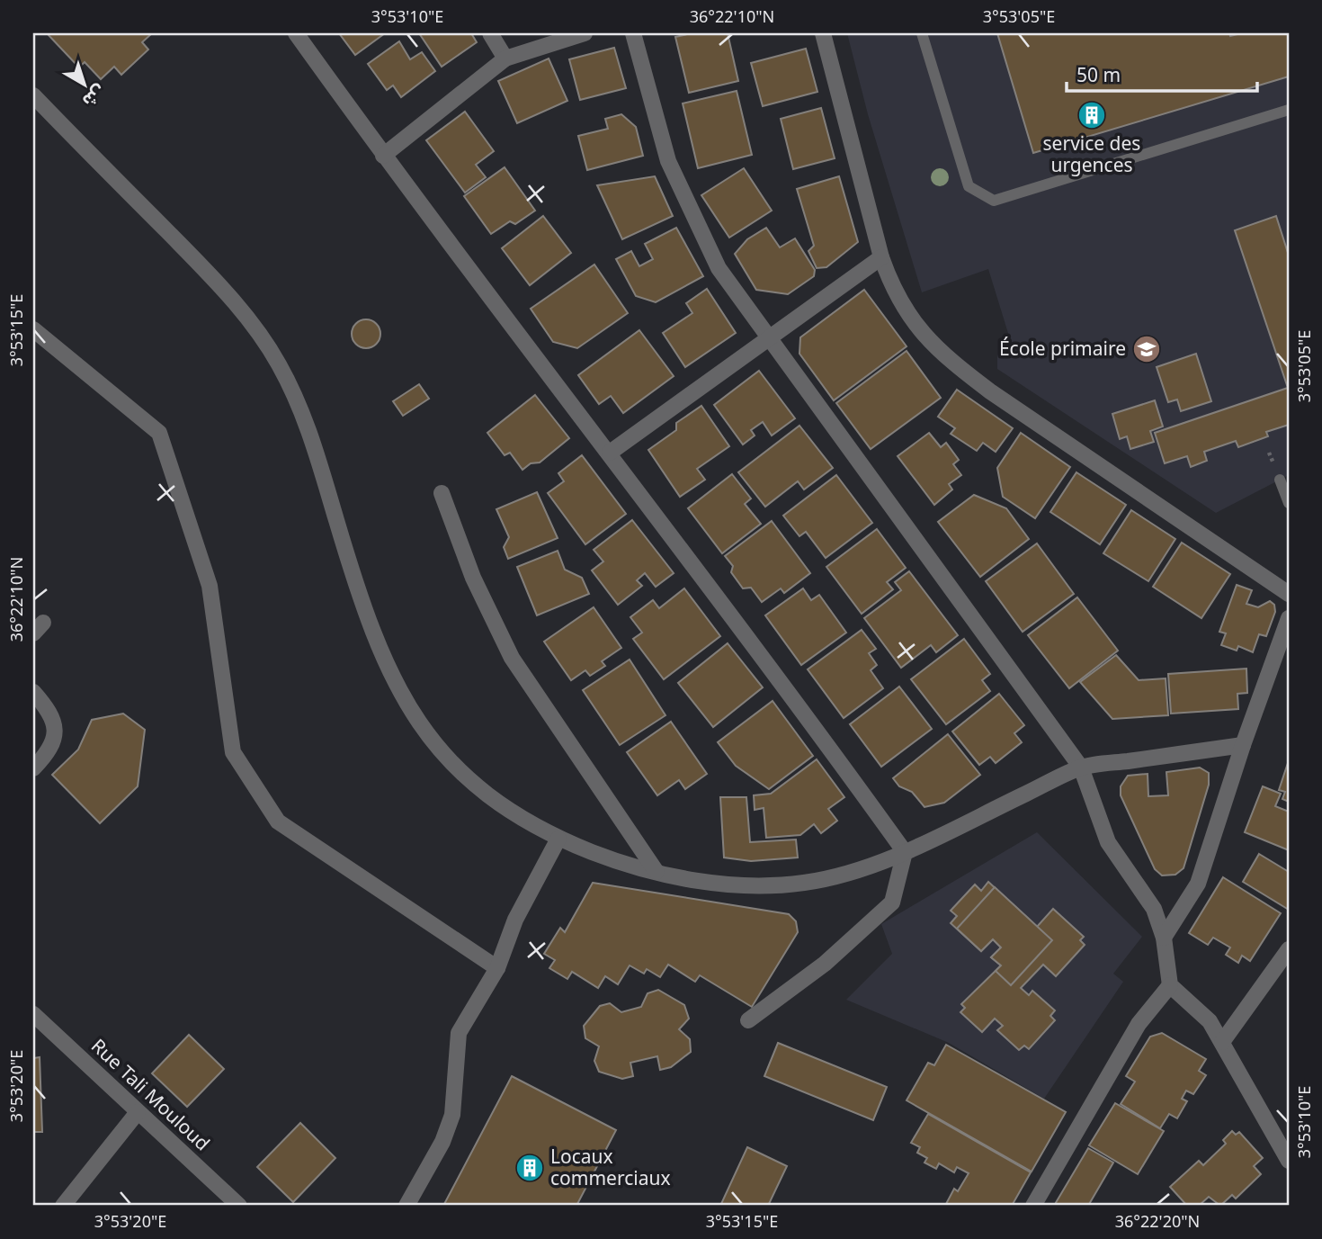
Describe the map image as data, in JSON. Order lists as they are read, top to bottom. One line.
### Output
{"streets":{"street":["Rue Tali Mouloud"]},"places":{"building":["service des urgences","Locaux commerciaux"],"school or university":["École primaire"]},"scale_bar":"50 m","north":"bottom right","coordinates":["3°53'10\"E","36°22'10\"N","3°53'05\"E","3°53'15\"E","3°53'20\"E","36°22'20\"N"]}
